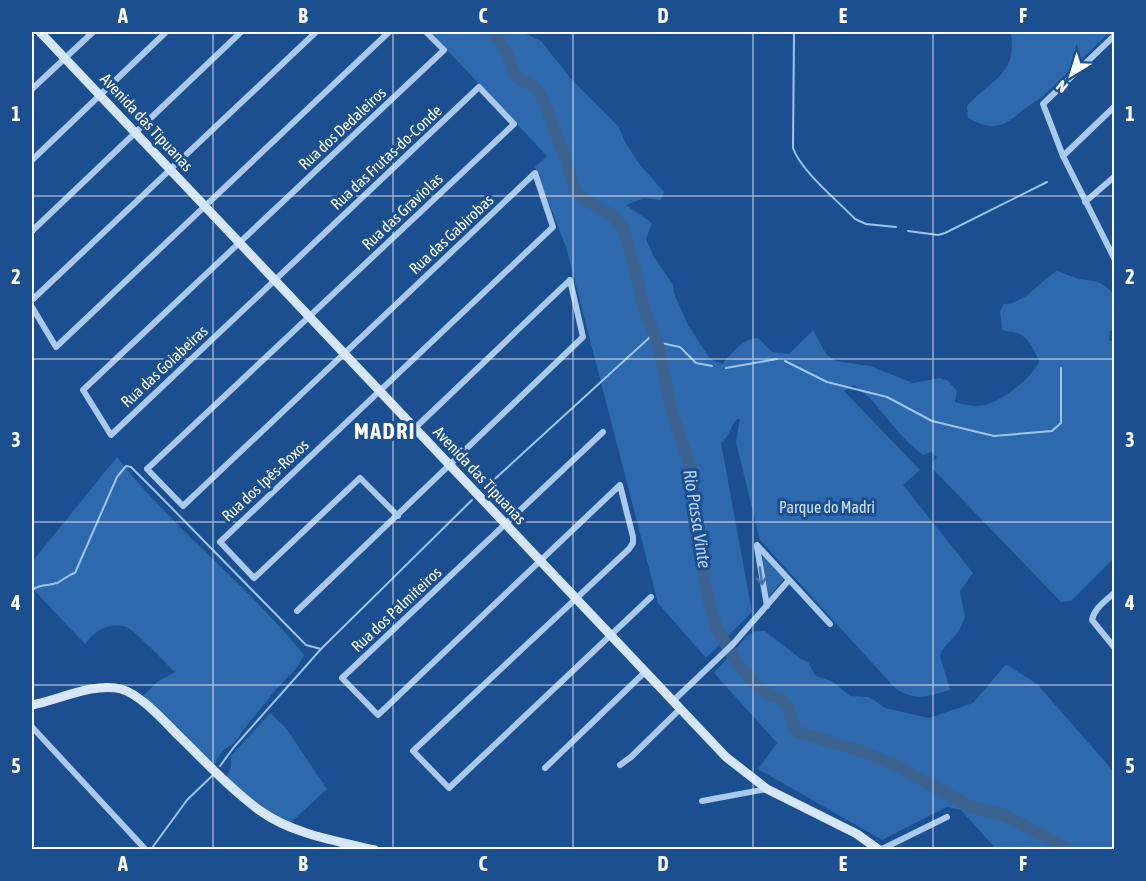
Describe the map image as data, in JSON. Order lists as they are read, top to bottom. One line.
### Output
{"streets":{"main road":["Avenida das Tipuanas"],"street":["Rua dos Dedaleiros","Rua das Frutas-do-Conde","Rua das Graviolas","Rua das Gabirobas","Rua das Goiabeiras","Rua dos Ipês-Roxos","Rua dos Palmiteiros"]},"crossings":[["Avenida das Tipuanas","Rua dos Dedaleiros"],["Avenida das Tipuanas","Rua das Frutas-do-Conde"],["Avenida das Tipuanas","Rua das Graviolas"],["Avenida das Tipuanas","Rua das Gabirobas"],["Avenida das Tipuanas","Rua das Goiabeiras"],["Avenida das Tipuanas","Rua dos Ipês-Roxos"],["Avenida das Tipuanas","Rua dos Palmiteiros"],["Rua dos Dedaleiros","Rua das Goiabeiras"],["Rua das Frutas-do-Conde","Rua das Graviolas"],["Rua das Frutas-do-Conde","Rua das Goiabeiras"],["Rua das Graviolas","Rua das Gabirobas"],["Rua das Gabirobas","Rua dos Ipês-Roxos"]],"districts":["MADRI"],"water":["Rio Passa Vinte"],"parks":["Parque do Madri"],"north":"bottom left","grid":{"columns":["A","B","C","D","E","F"],"rows":["1","2","3","4","5"]}}
